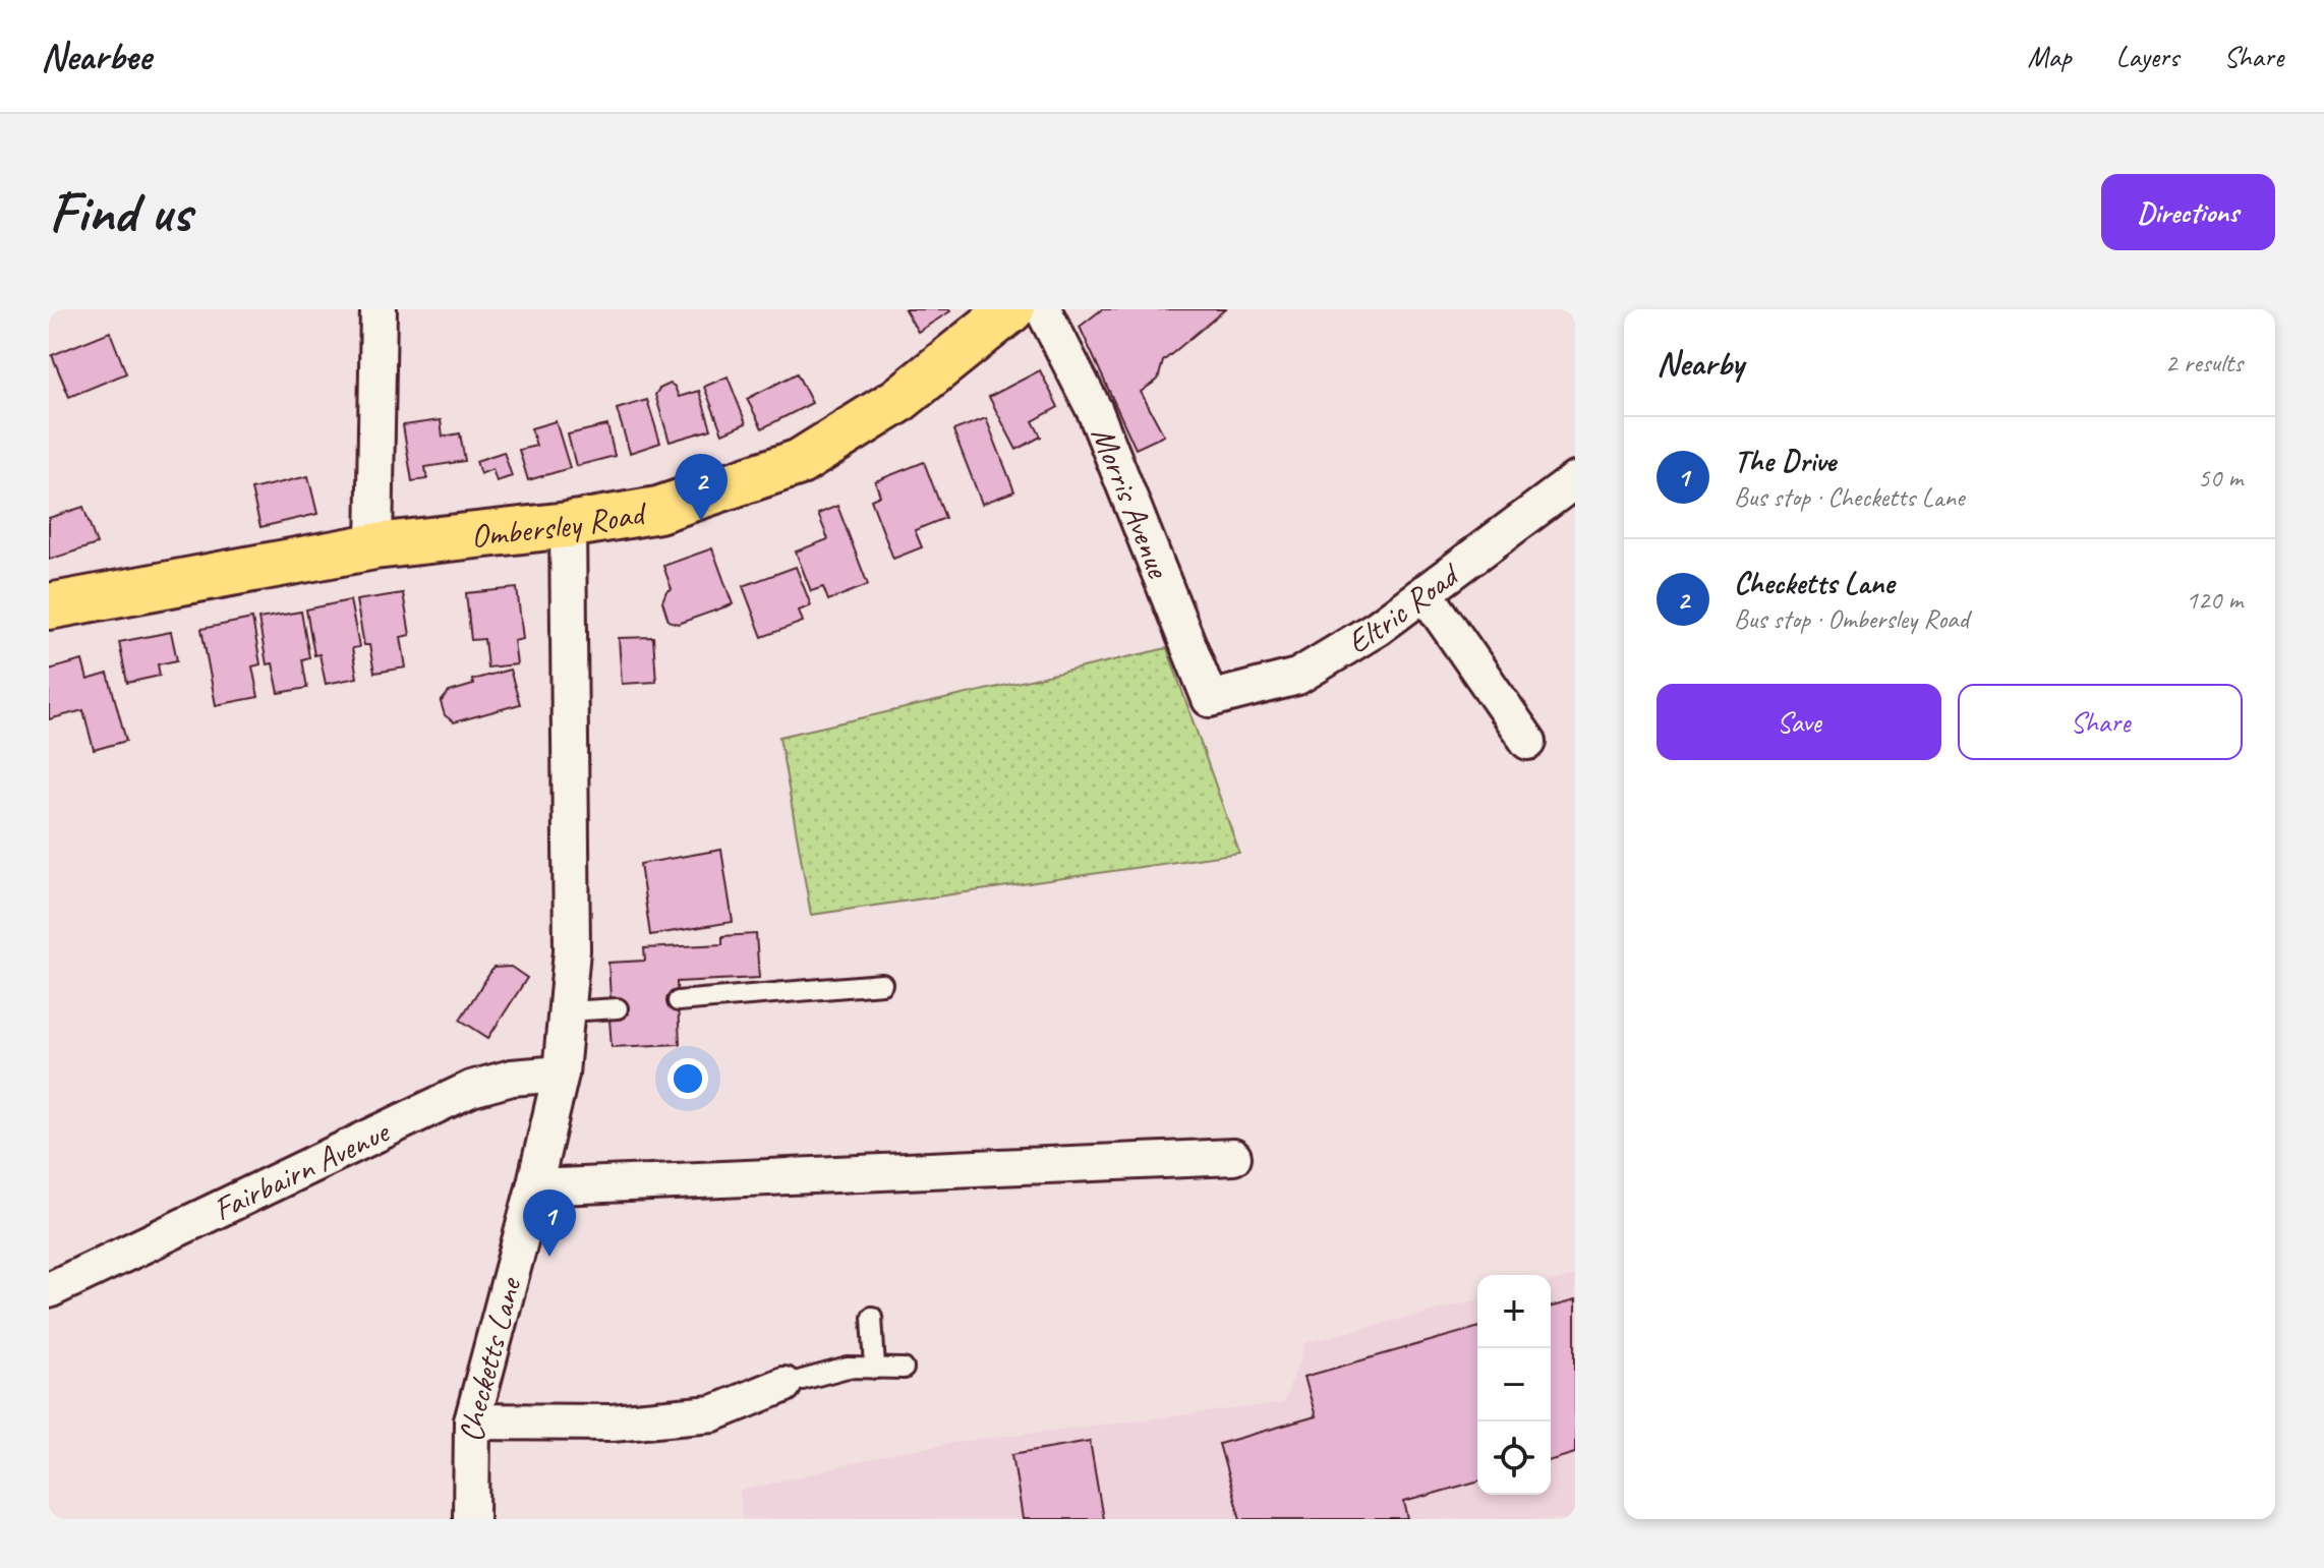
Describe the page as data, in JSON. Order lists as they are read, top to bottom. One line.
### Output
{"streets":{"main road":["Ombersley Road"],"street":["Morris Avenue","Eltric Road","Fairbairn Avenue","Checketts Lane"]},"crossings":[["Morris Avenue","Eltric Road"],["Ombersley Road","Checketts Lane"],["Fairbairn Avenue","Checketts Lane"]],"page":{"header":"Nearbee","nav":["Map","Layers","Share"],"buttons":["Directions",["Save","Share"]],"title":"Find us","heading":["Nearby","2 results"],"list":[{"mark":"1","name":"The Drive","note":"Bus stop · Checketts Lane","value":"50 m"},{"mark":"2","name":"Checketts Lane","note":"Bus stop · Ombersley Road","value":"120 m"}],"pins":["2","1"],"map_buttons":["+","−"]}}
